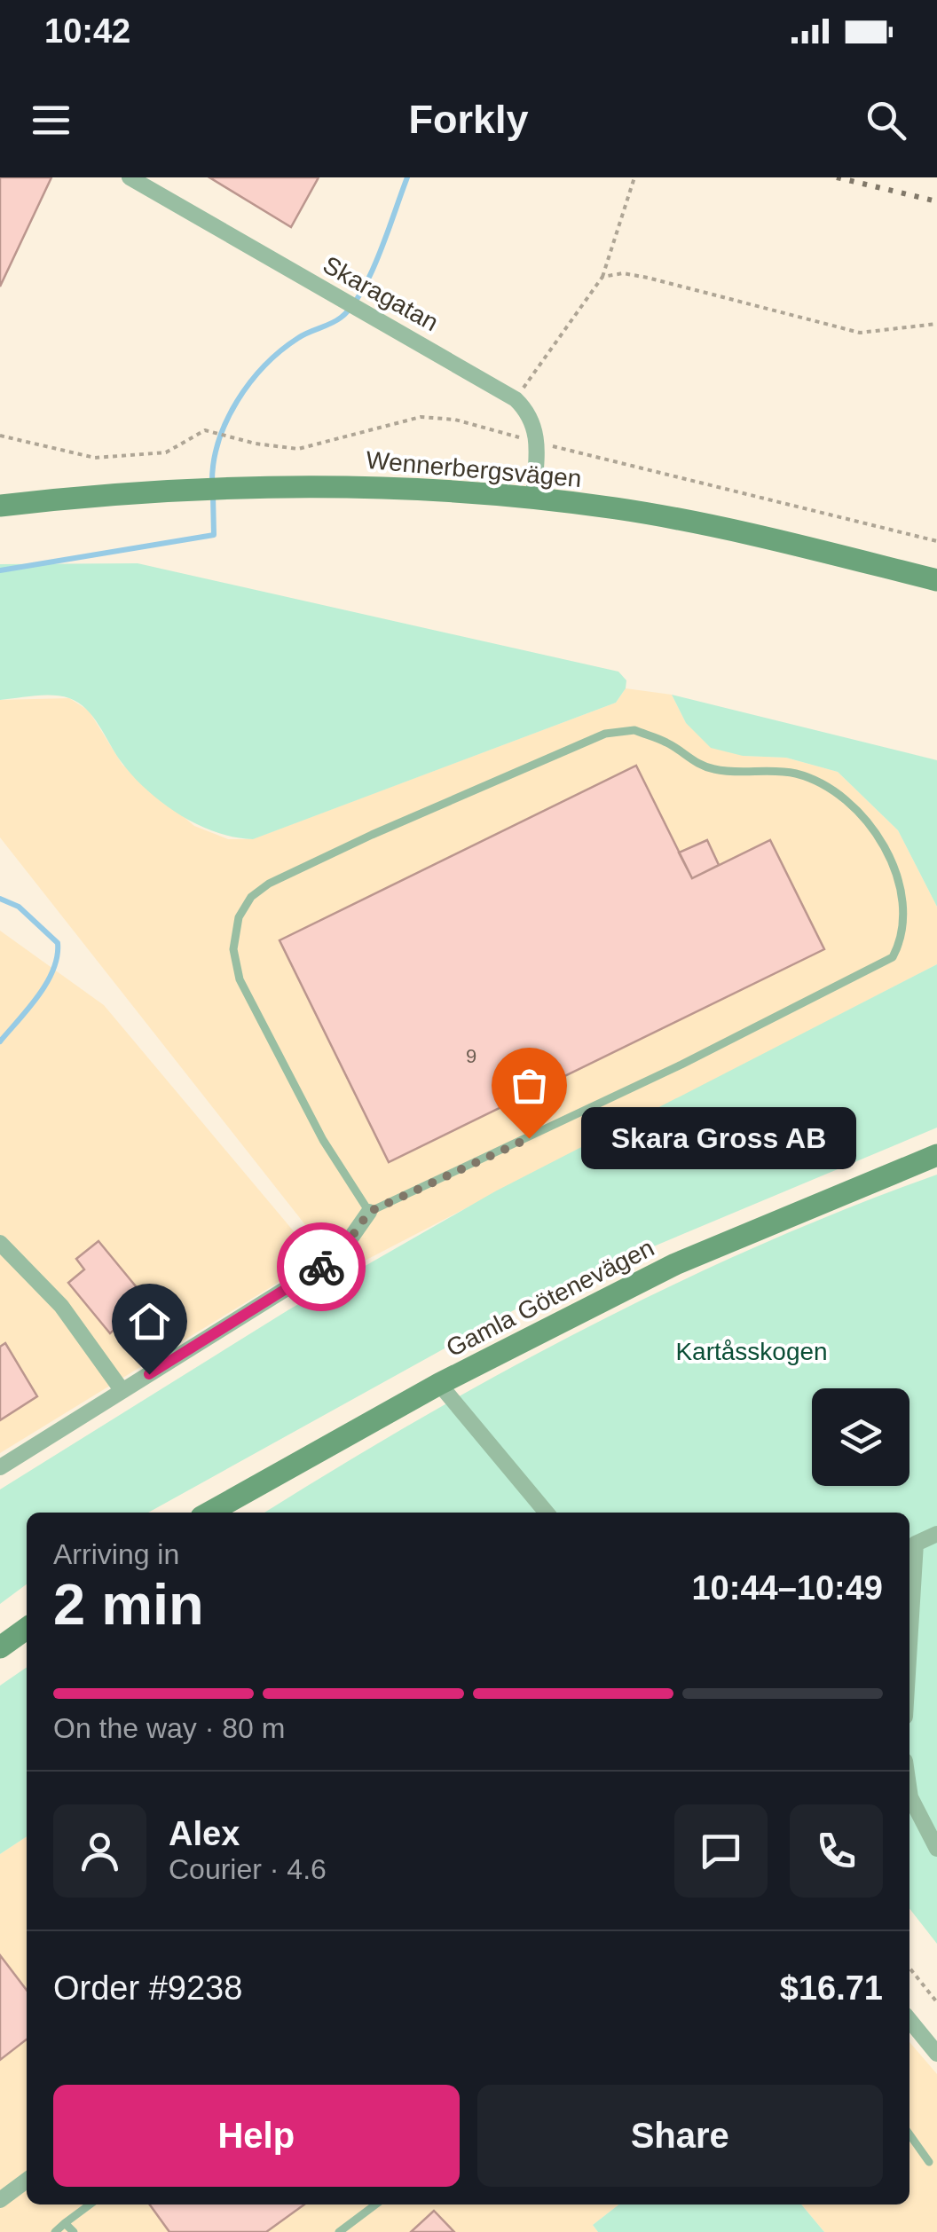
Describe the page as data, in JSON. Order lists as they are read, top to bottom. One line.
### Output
{"streets":{"street":["Skaragatan","Wennerbergsvägen","Gamla Götenevägen"]},"parks":["Kartåsskogen"],"places":["Skara Gross AB"],"house_numbers":["9"],"page":{"status":"10:42","header":"Forkly","bubble":"Skara Gross AB","heading":["2 min","Arriving in","10:44–10:49"],"panel":["Alex","Courier · 4.6","Order #9238","$16.71"],"bar":"On the way · 80 m","buttons":["Help","Share"]}}
